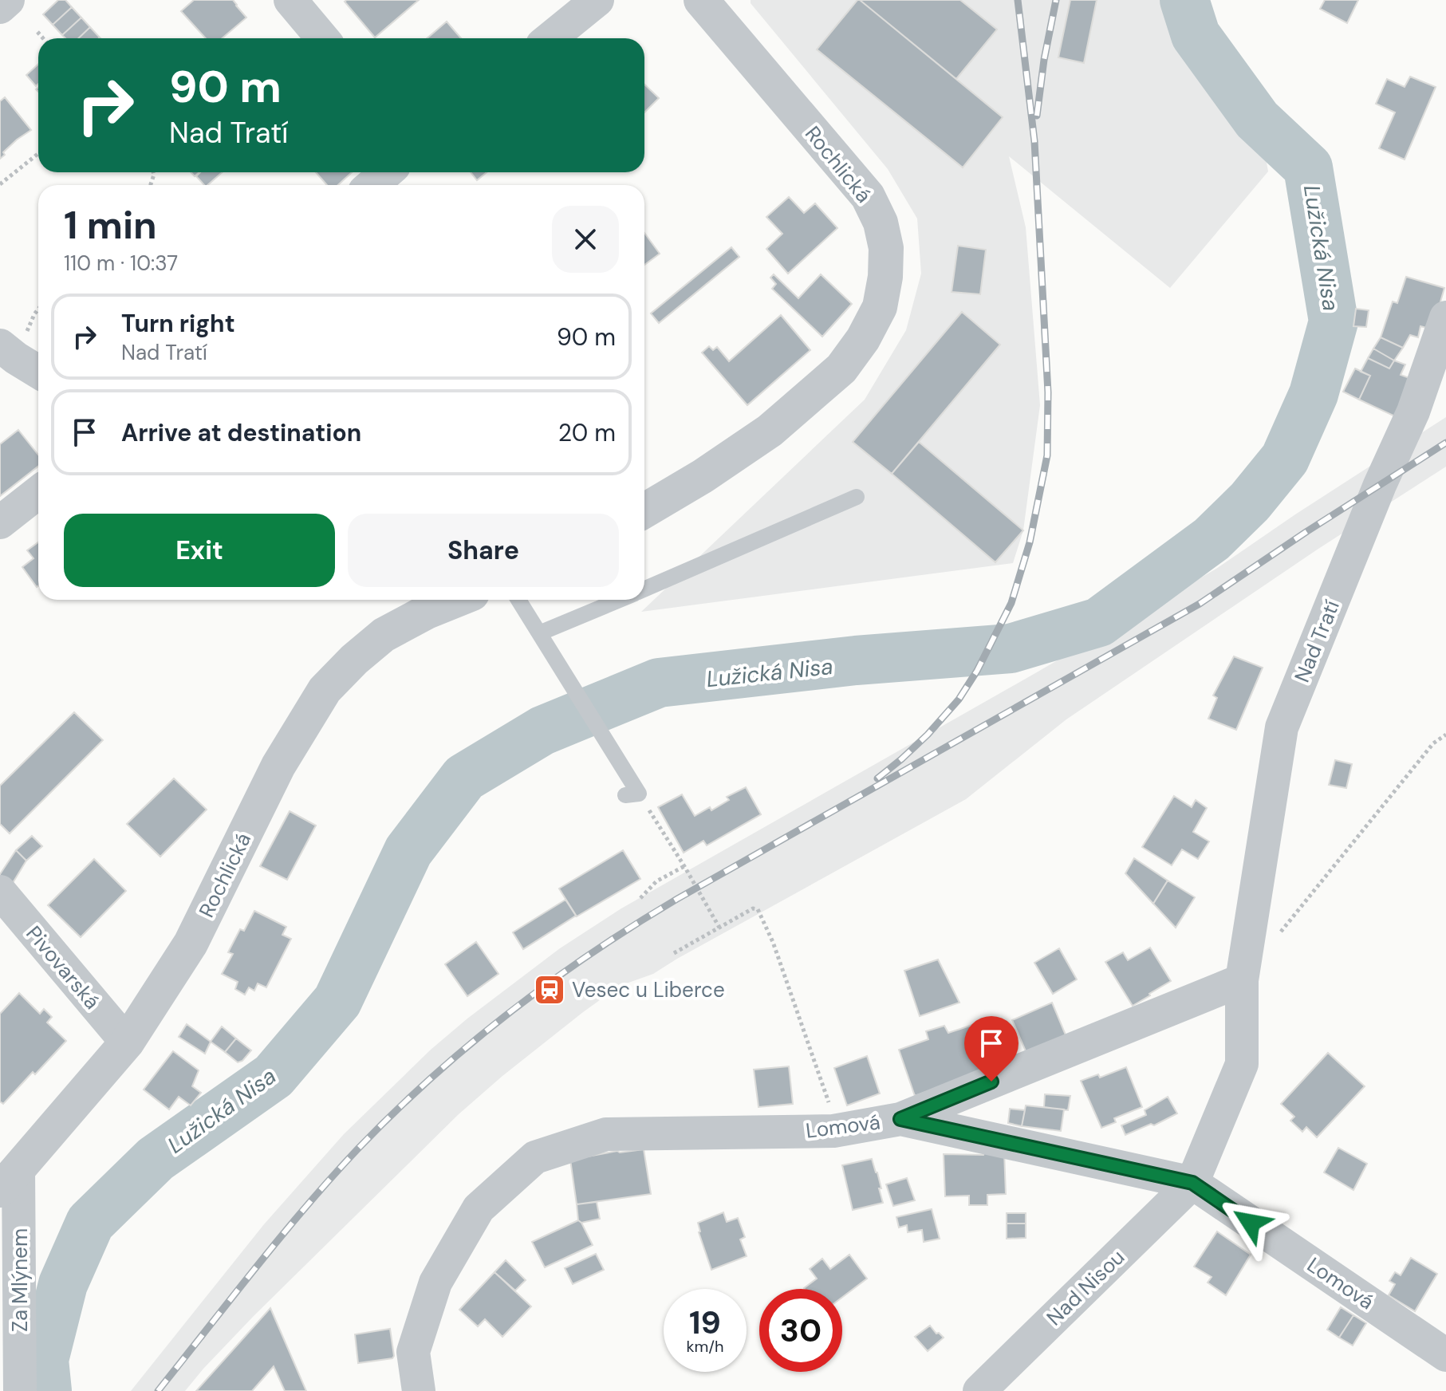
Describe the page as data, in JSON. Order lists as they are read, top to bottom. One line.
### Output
{"streets":{"street":["Rochlická","Nad Tratí","Pivovarská","Lomová","Za Mlýnem","Nad Nisou"]},"crossings":[["Rochlická","Pivovarská"],["Rochlická","Za Mlýnem"],["Nad Tratí","Lomová"],["Nad Tratí","Nad Nisou"],["Lomová","Nad Nisou"]],"water":["Lužická Nisa"],"places":{"station":["Vesec u Liberce"]},"page":{"turn":["90 m","Nad Tratí"],"heading":["1 min","110 m · 10:37"],"list":[{"name":"Turn right","note":"Nad Tratí","value":"90 m"},{"name":"Arrive at destination","value":"20 m"}],"buttons":["Exit","Share"],"speed":"19 km/h","limit":"30"}}
